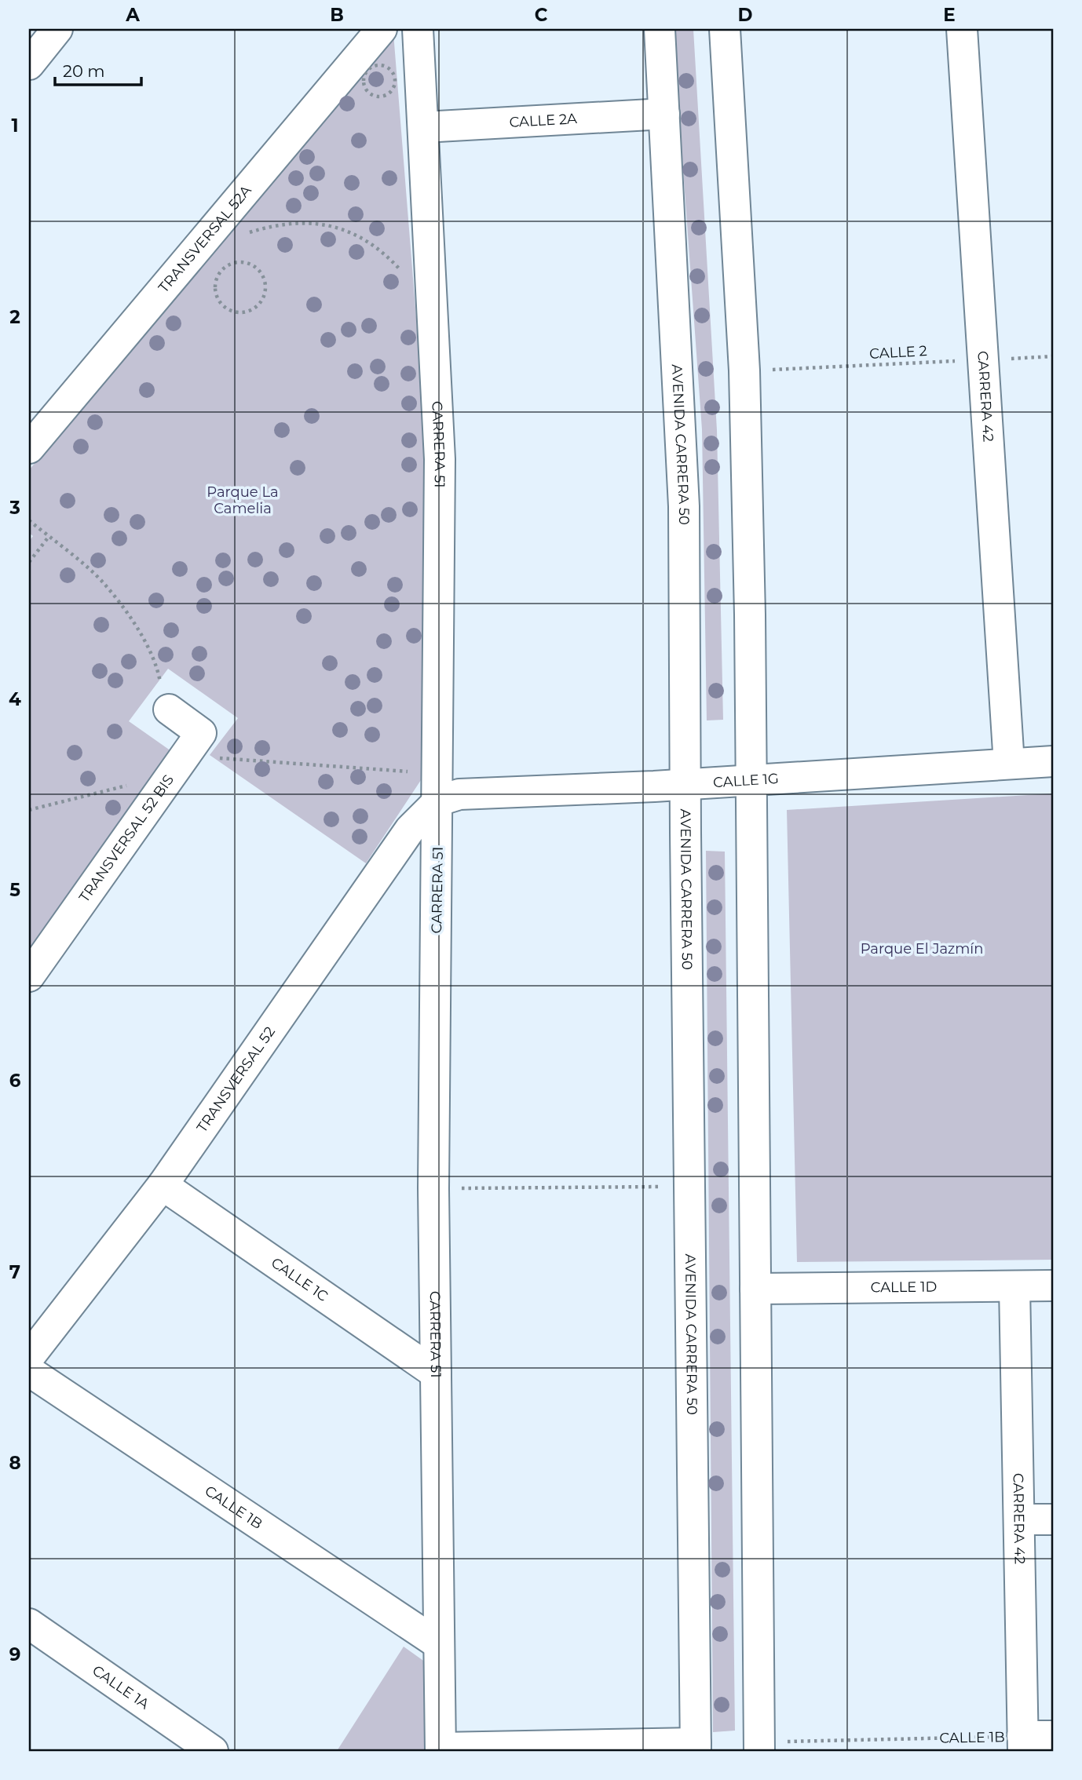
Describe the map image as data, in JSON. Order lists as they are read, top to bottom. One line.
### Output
{"streets":{"street":["CALLE 2A","TRANSVERSAL 52A","CARRERA 42","CARRERA 51","AVENIDA CARRERA 50","CALLE 1G","TRANSVERSAL 52 BIS","TRANSVERSAL 52","CALLE 1C","CALLE 1D","CALLE 1B","CALLE 1A"],"path":["CALLE 2"]},"crossings":[["CALLE 2A","CARRERA 51"],["CALLE 2A","AVENIDA CARRERA 50"],["CALLE 2","CARRERA 42"],["CARRERA 42","CALLE 1G"],["CARRERA 42","CALLE 1D"],["CARRERA 42","CALLE 1B"],["CARRERA 51","CALLE 1G"],["CARRERA 51","TRANSVERSAL 52"],["CARRERA 51","CALLE 1C"],["CARRERA 51","CALLE 1B"],["AVENIDA CARRERA 50","CALLE 1G"],["CALLE 1G","TRANSVERSAL 52"],["TRANSVERSAL 52","CALLE 1C"]],"parks":["Parque La Camelia","Parque El Jazmín"],"scale_bar":"20 m","grid":{"columns":["A","B","C","D","E"],"rows":["1","2","3","4","5","6","7","8","9"]}}
